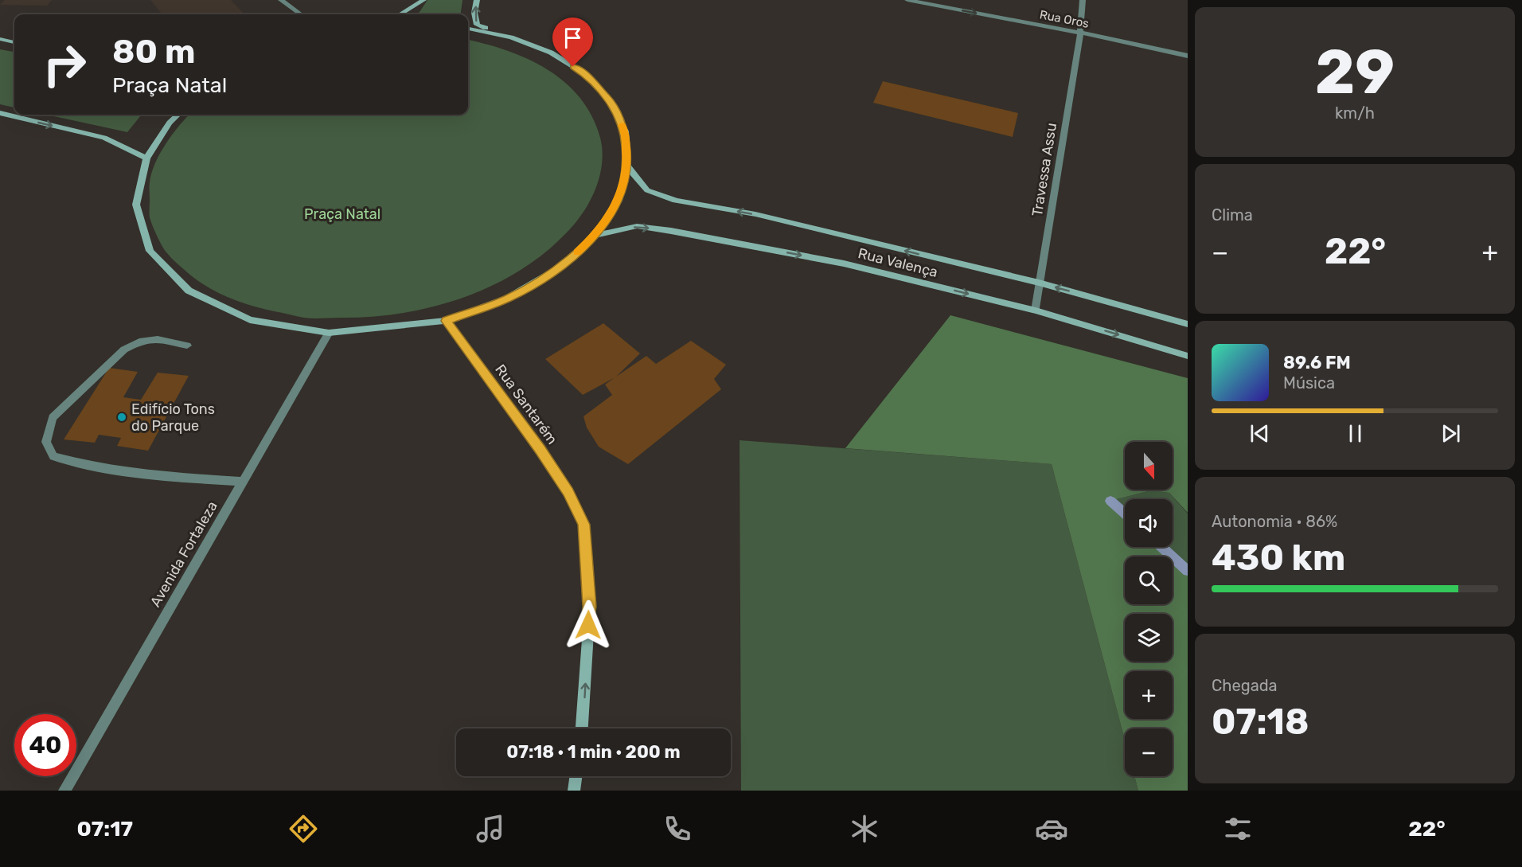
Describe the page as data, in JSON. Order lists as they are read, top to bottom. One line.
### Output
{"streets":{"street":["Rua Oros","Travessa Assu","Rua Valença","Rua Santarém","Avenida Fortaleza"]},"crossings":[["Rua Oros","Travessa Assu"],["Travessa Assu","Rua Valença"]],"one_way":["Rua Oros","Rua Santarém"],"parks":["Praça Natal"],"places":["Edifício Tons do Parque"],"north":"bottom","page":{"tile":[["29","km/h"],"Clima",["Autonomia · 86%","430 km"],["Chegada","07:18"]],"turn":["80 m","Praça Natal"],"heat":["−","22°","+"],"song":["89.6 FM","Música"],"map_buttons":["+","−"],"limit":"40","trip":"07:18 · 1 min · 200 m","tabs":["07:17","22°"]}}
